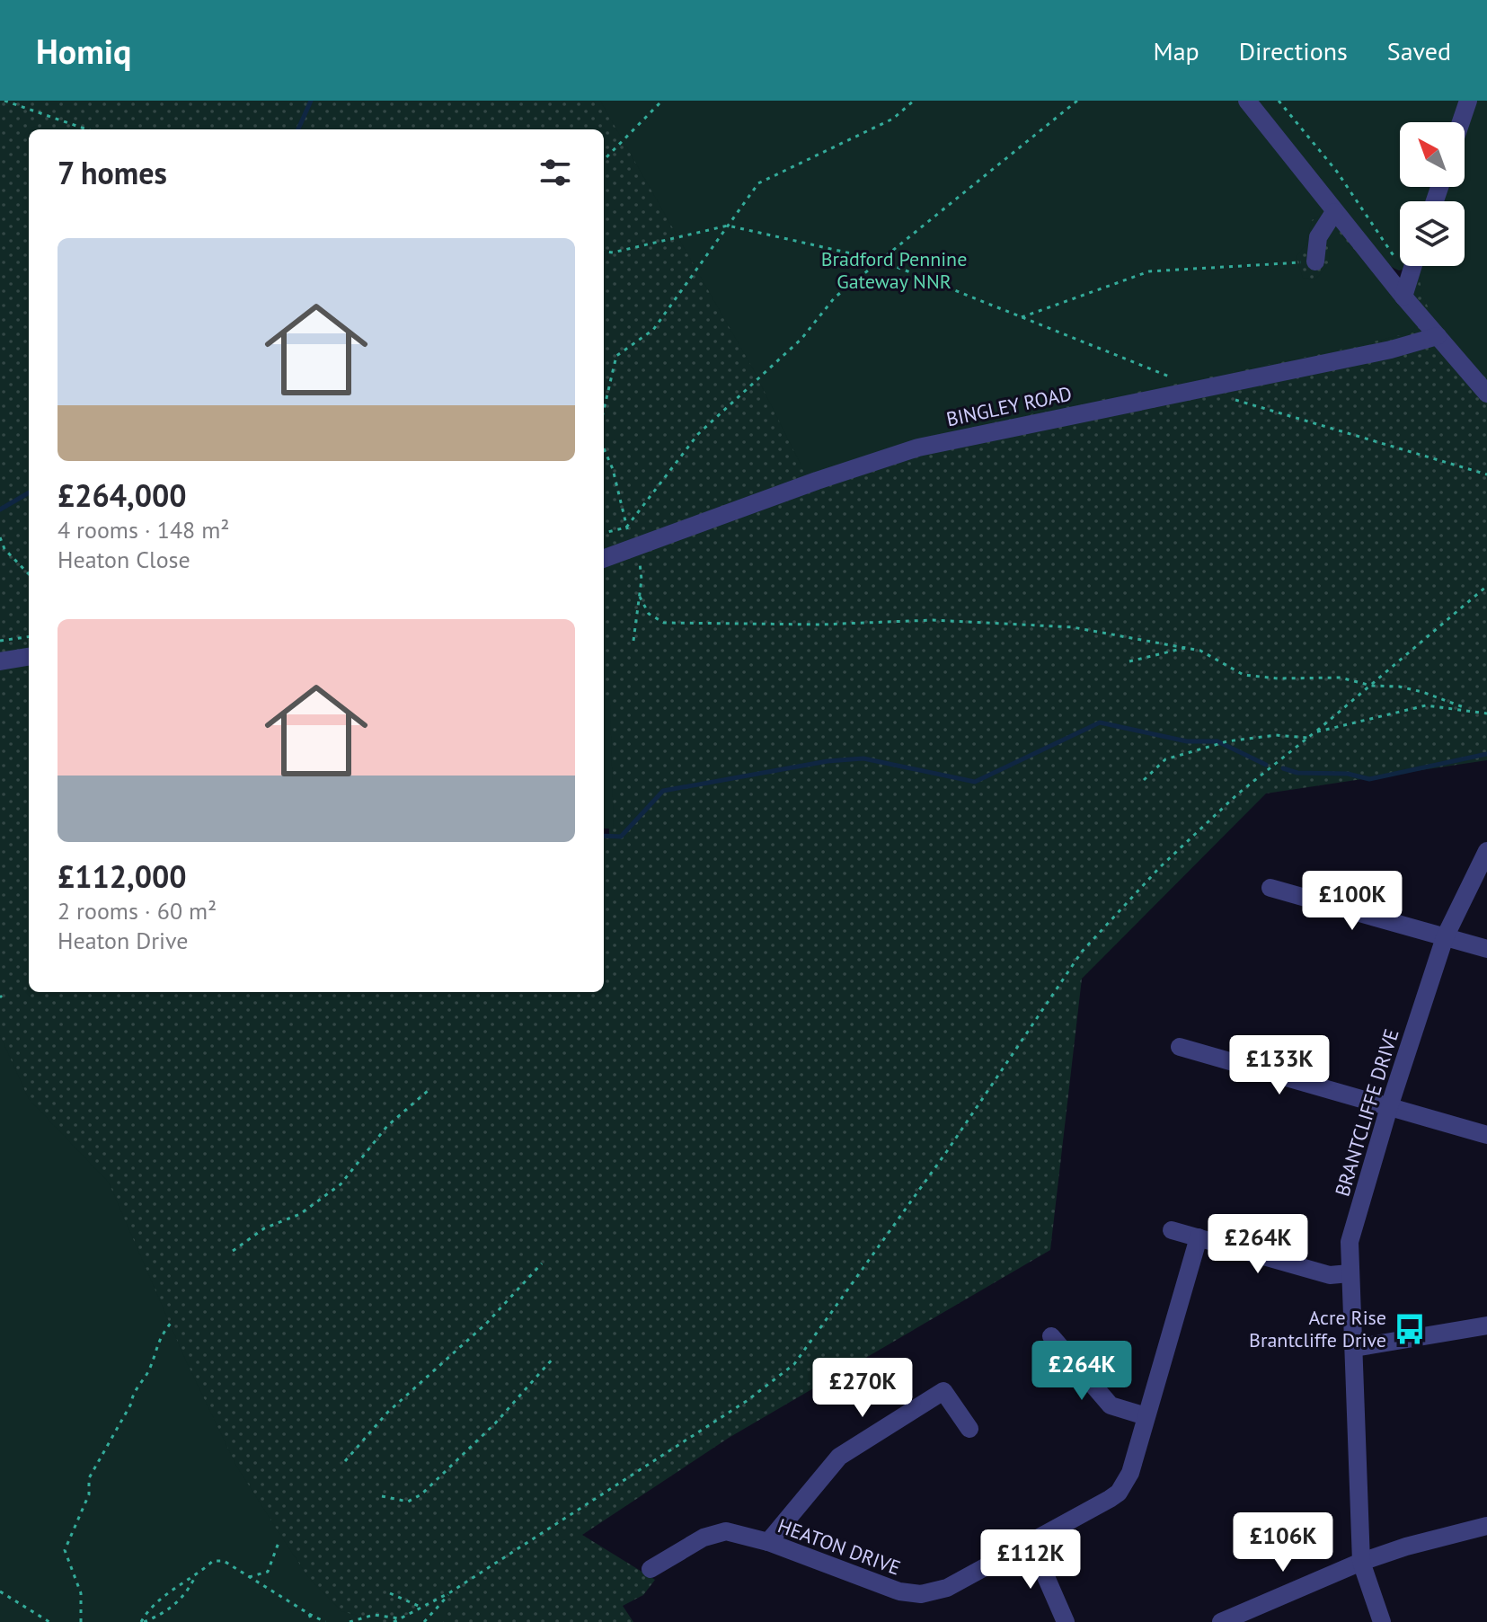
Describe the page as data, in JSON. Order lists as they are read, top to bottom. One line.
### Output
{"streets":{"street":["BINGLEY ROAD","BRANTCLIFFE DRIVE","HEATON DRIVE"]},"parks":["Bradford Pennine Gateway NNR"],"places":{"bus stop":["Acre Rise Brantcliffe Drive"]},"north":"top left","page":{"header":"Homiq","nav":["Map","Directions","Saved"],"heading":"7 homes","list":[{"name":"£264,000","note":"4 rooms · 148 m² · Heaton Close"},{"name":"£112,000","note":"2 rooms · 60 m² · Heaton Drive"}],"price":["£100K","£133K","£264K","£264K","£270K","£106K","£112K"]}}
